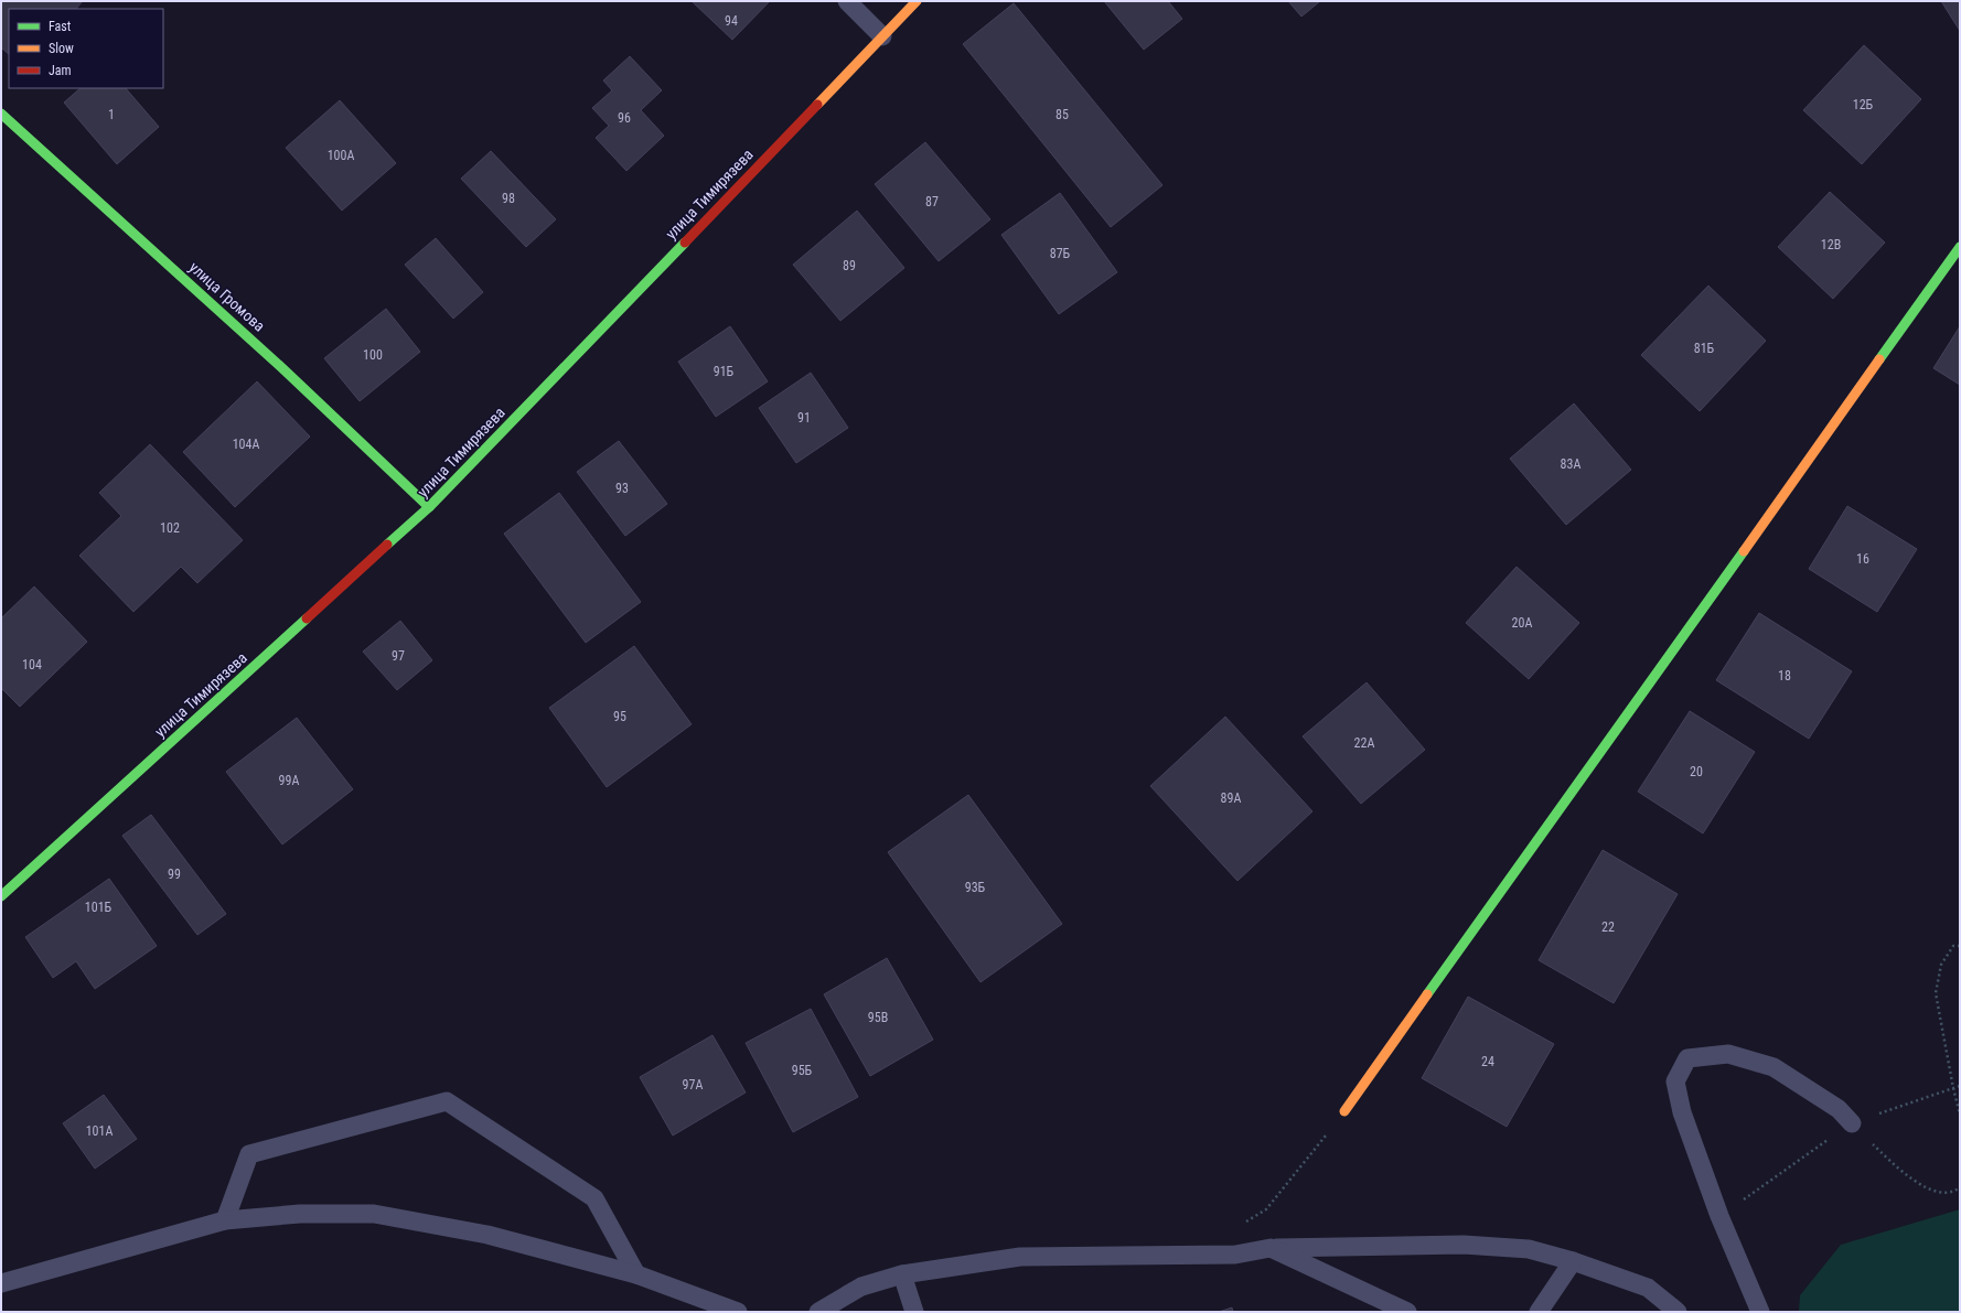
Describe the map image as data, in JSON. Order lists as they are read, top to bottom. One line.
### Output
{"streets":{"street":["улица Тимирязева","улица Громова"]},"crossings":[["улица Тимирязева","улица Громова"]],"house_numbers":["94","12Б","1","85","96","100А","98","87","12В","87Б","89","81Б","100","91Б","91","104А","83А","93","102","16","20А","97","104","18","95","22А","20","99А","89А","99","93Б","101Б","22","95В","24","95Б","97А","101А"],"legend":["Fast","Slow","Jam"]}
